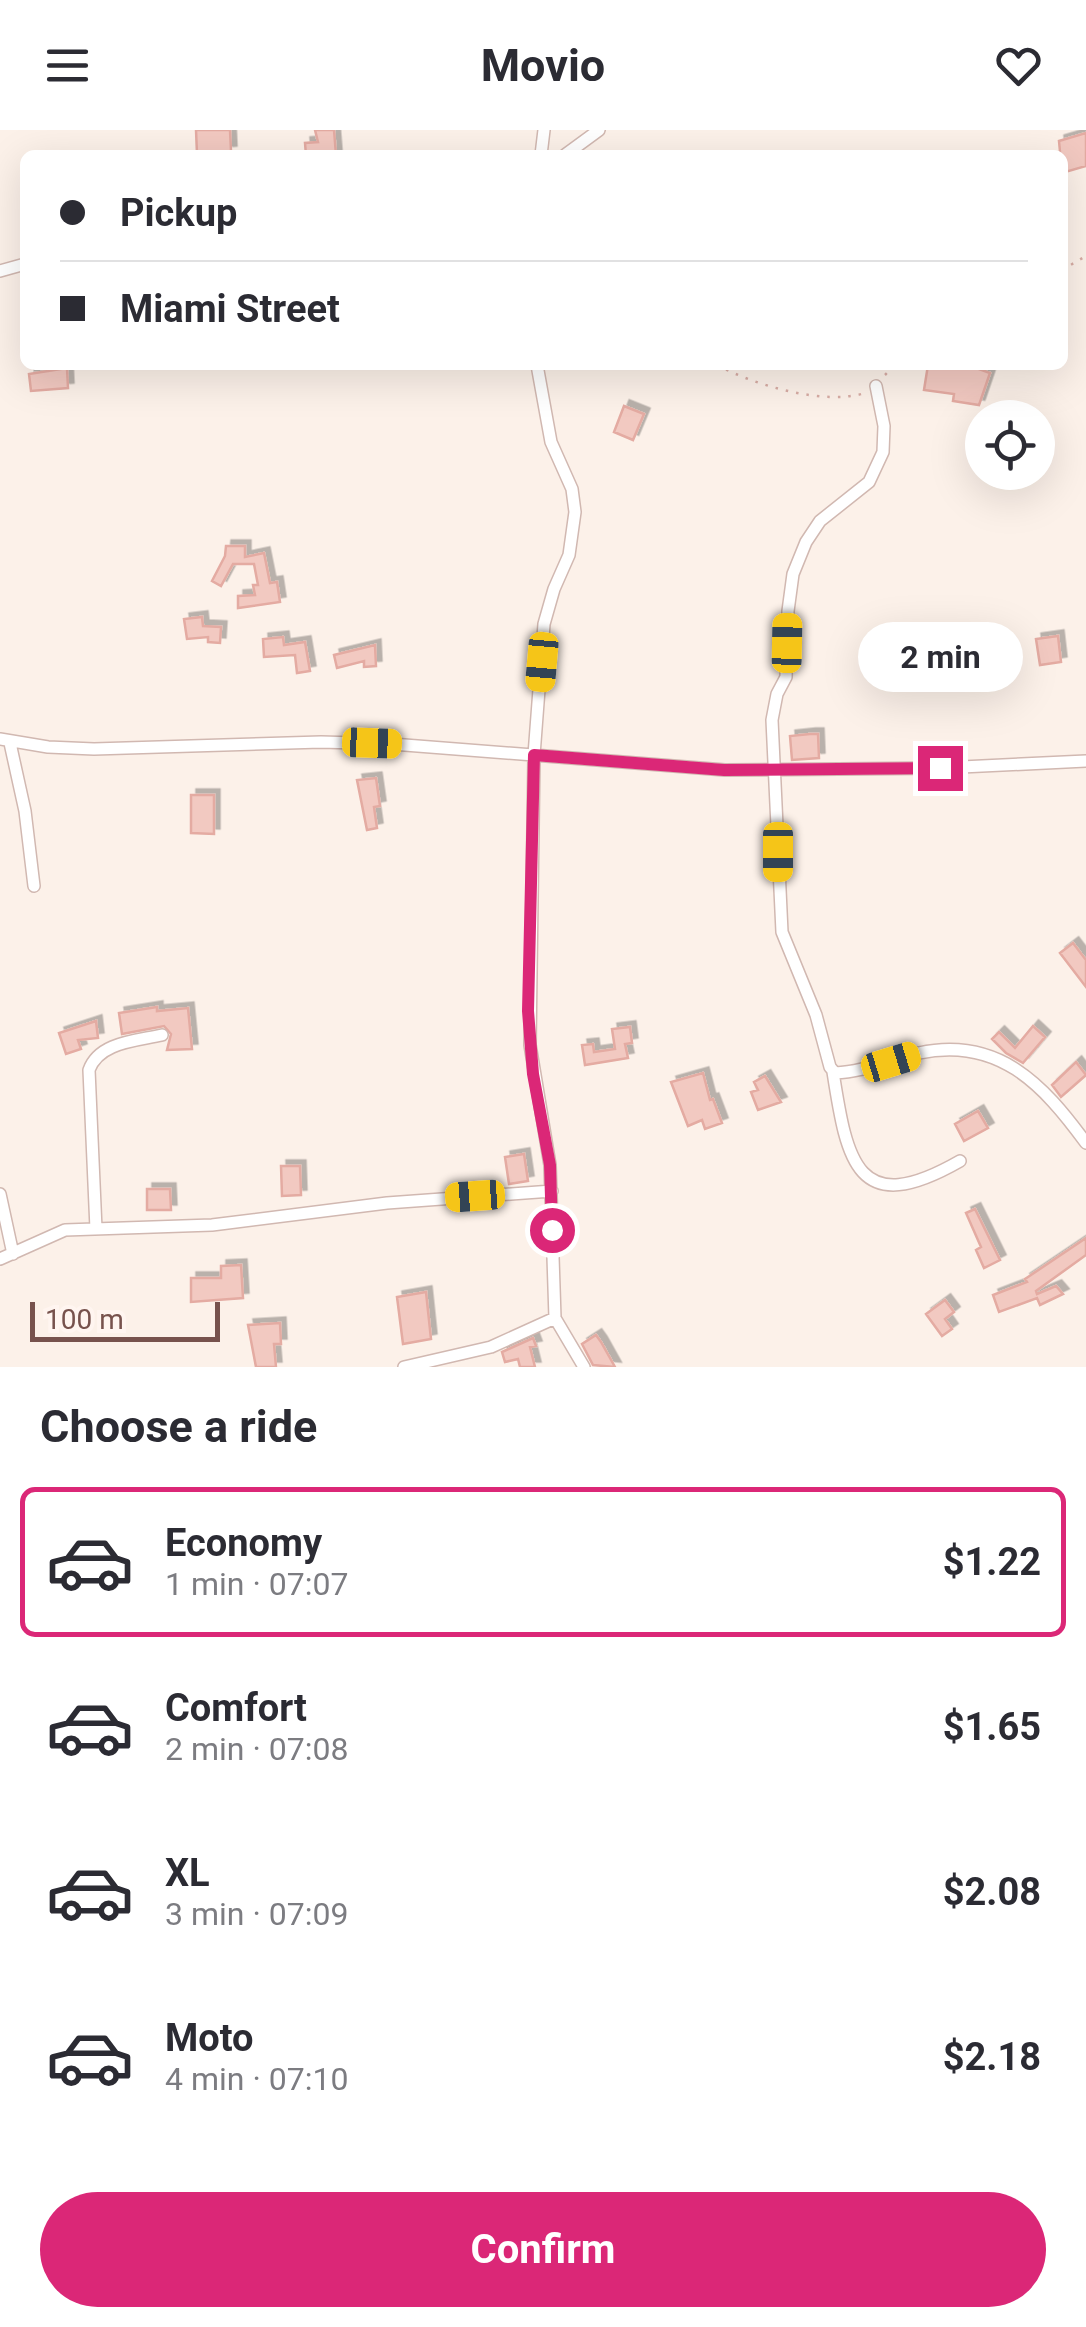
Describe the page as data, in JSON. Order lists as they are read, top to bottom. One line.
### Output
{"scale_bar":"100 m","page":{"header":"Movio","banner":["Pickup","Miami Street"],"bubble":"2 min","scale":"100 m","heading":"Choose a ride","list":[{"name":"Economy","note":"1 min · 07:07","value":"$1.22"},{"name":"Comfort","note":"2 min · 07:08","value":"$1.65"},{"name":"XL","note":"3 min · 07:09","value":"$2.08"},{"name":"Moto","note":"4 min · 07:10","value":"$2.18"}],"buttons":"Confirm"}}
